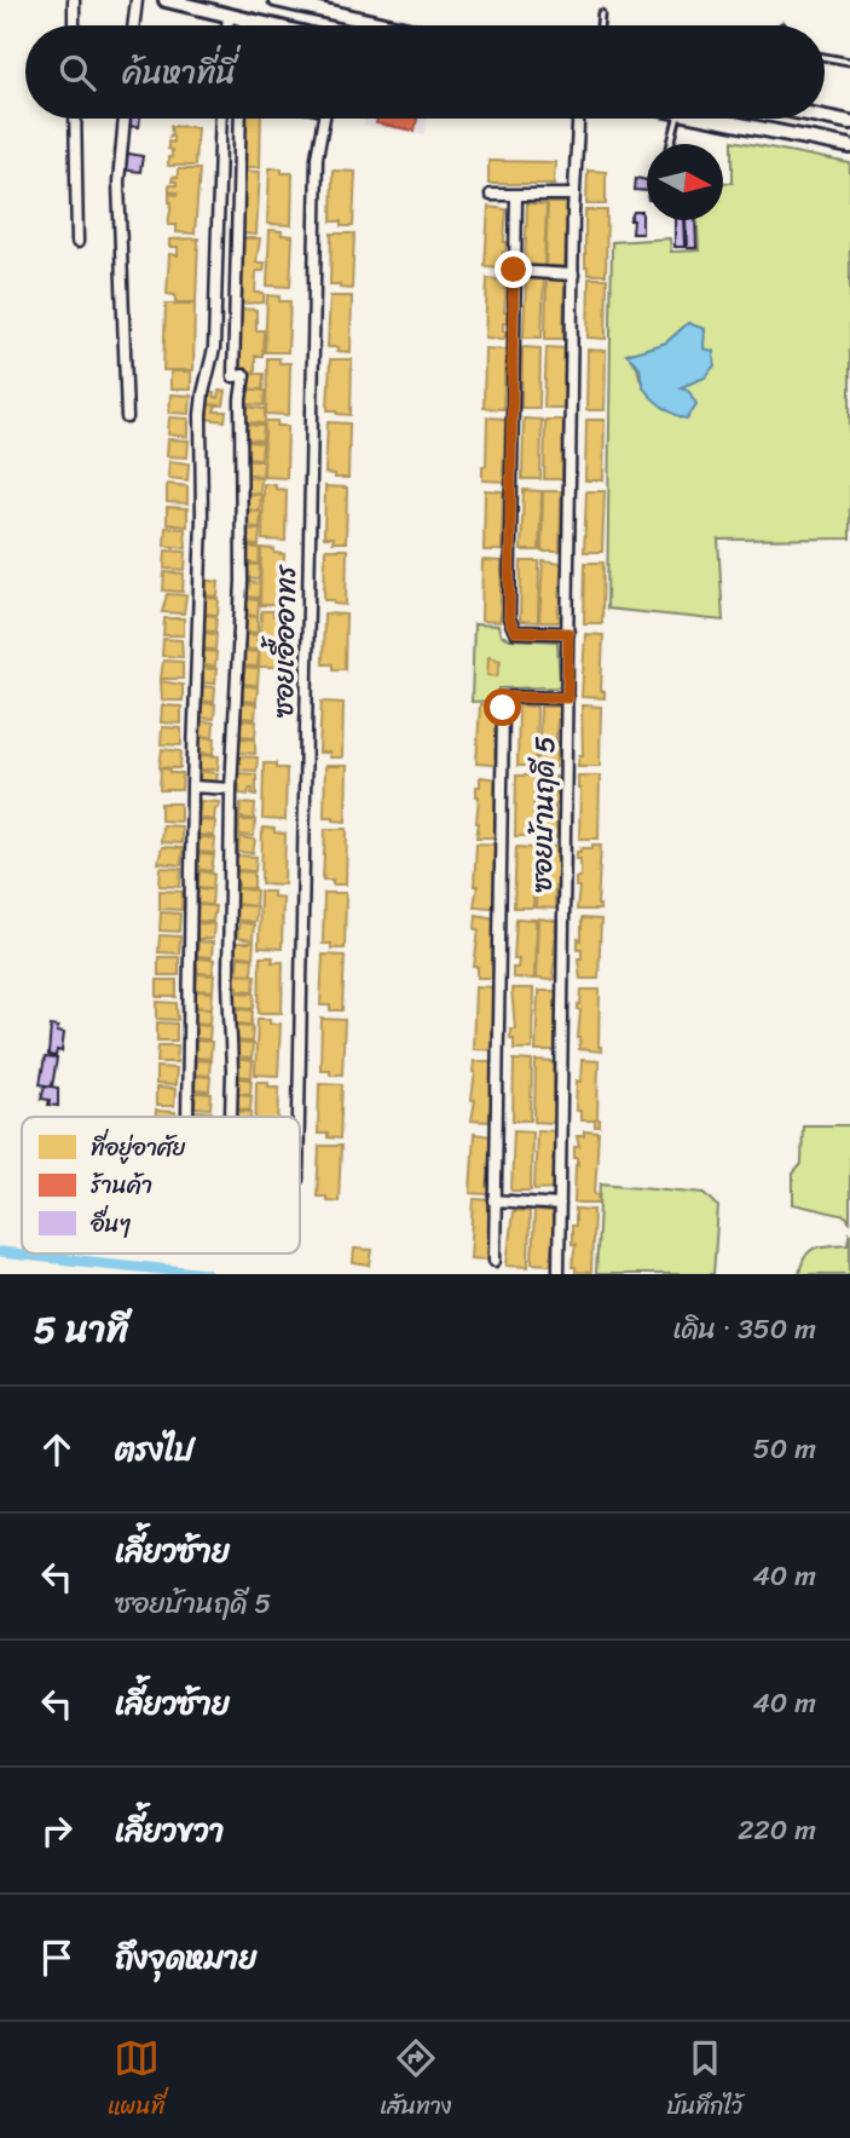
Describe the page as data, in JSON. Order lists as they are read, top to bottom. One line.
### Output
{"streets":{"street":["ซอยเอื้ออาทร","ซอยบ้านฤดี 5"]},"legend":["ที่อยู่อาศัย","ร้านค้า","อื่นๆ"],"north":"right","page":{"search":"ค้นหาที่นี่","heading":["5 นาที","เดิน · 350 m"],"list":[["ตรงไป","50 m"],["เลี้ยวซ้าย","ซอยบ้านฤดี 5","40 m"],["เลี้ยวซ้าย","40 m"],["เลี้ยวขวา","220 m"],"ถึงจุดหมาย"],"nav":["แผนที่","เส้นทาง","บันทึกไว้"]}}
